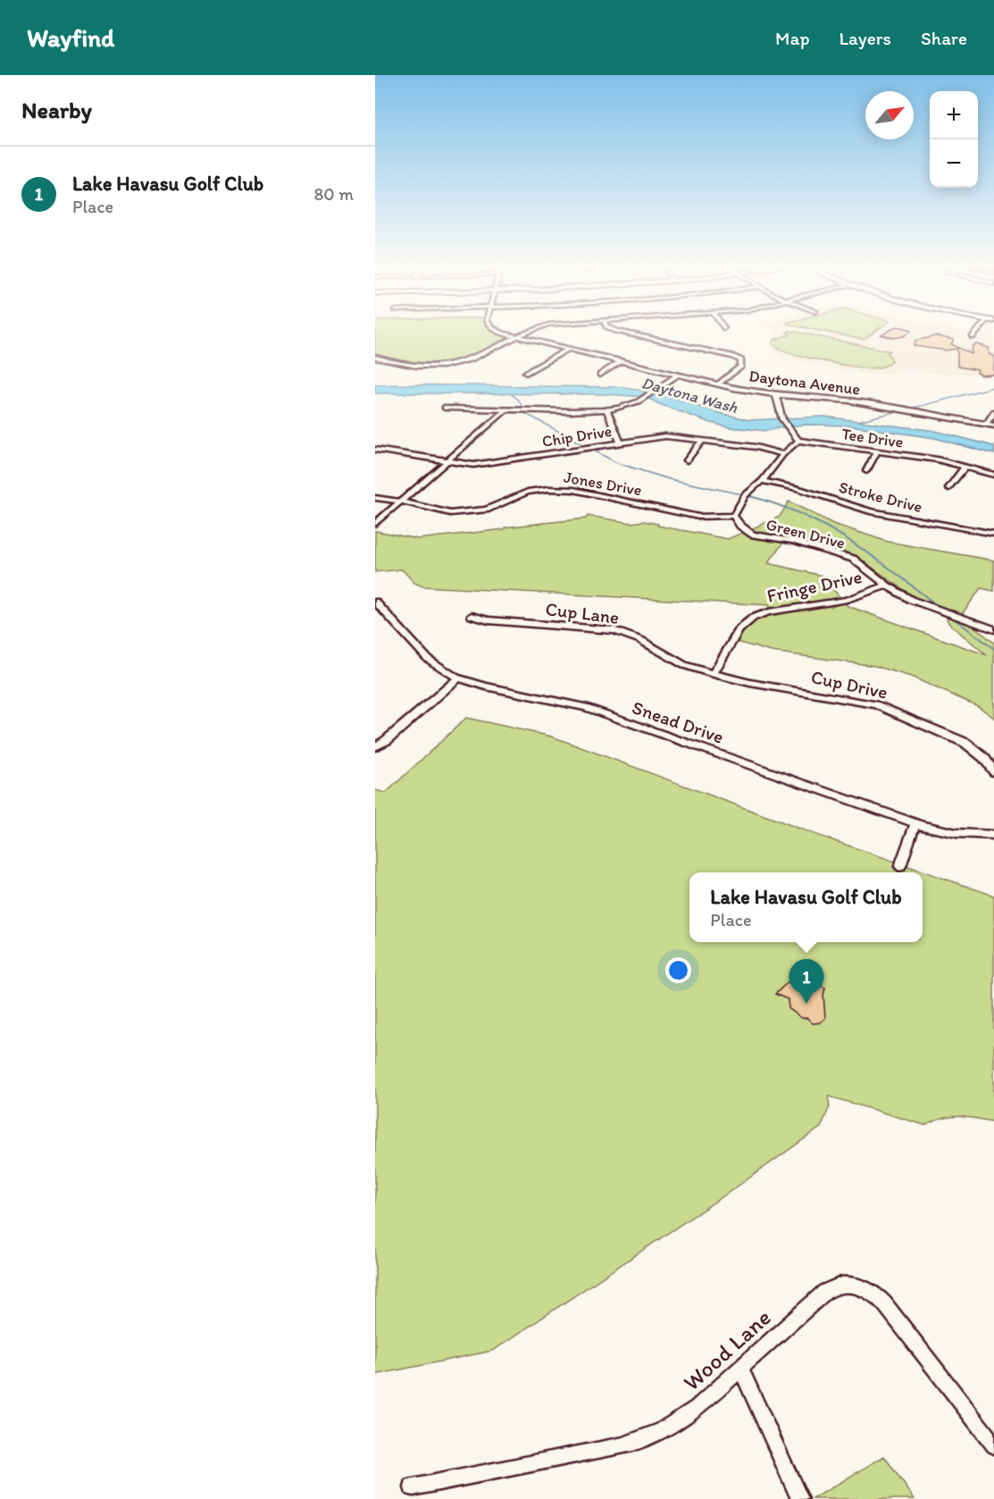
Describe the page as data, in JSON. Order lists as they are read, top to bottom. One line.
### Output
{"streets":{"street":["Daytona Avenue","Chip Drive","Tee Drive","Jones Drive","Stroke Drive","Green Drive","Fringe Drive","Cup Lane","Cup Drive","Snead Drive","Wood Lane"]},"crossings":[["Jones Drive","Green Drive"],["Green Drive","Fringe Drive"],["Fringe Drive","Cup Lane"],["Fringe Drive","Cup Drive"],["Cup Lane","Cup Drive"]],"water":["Daytona Wash"],"north":"top right","page":{"header":"Wayfind","nav":["Map","Layers","Share"],"heading":"Nearby","map_buttons":["+","−"],"list":[{"mark":"1","name":"Lake Havasu Golf Club","note":"Place","value":"80 m"}],"popup":["Lake Havasu Golf Club","Place"],"pins":"1"}}
